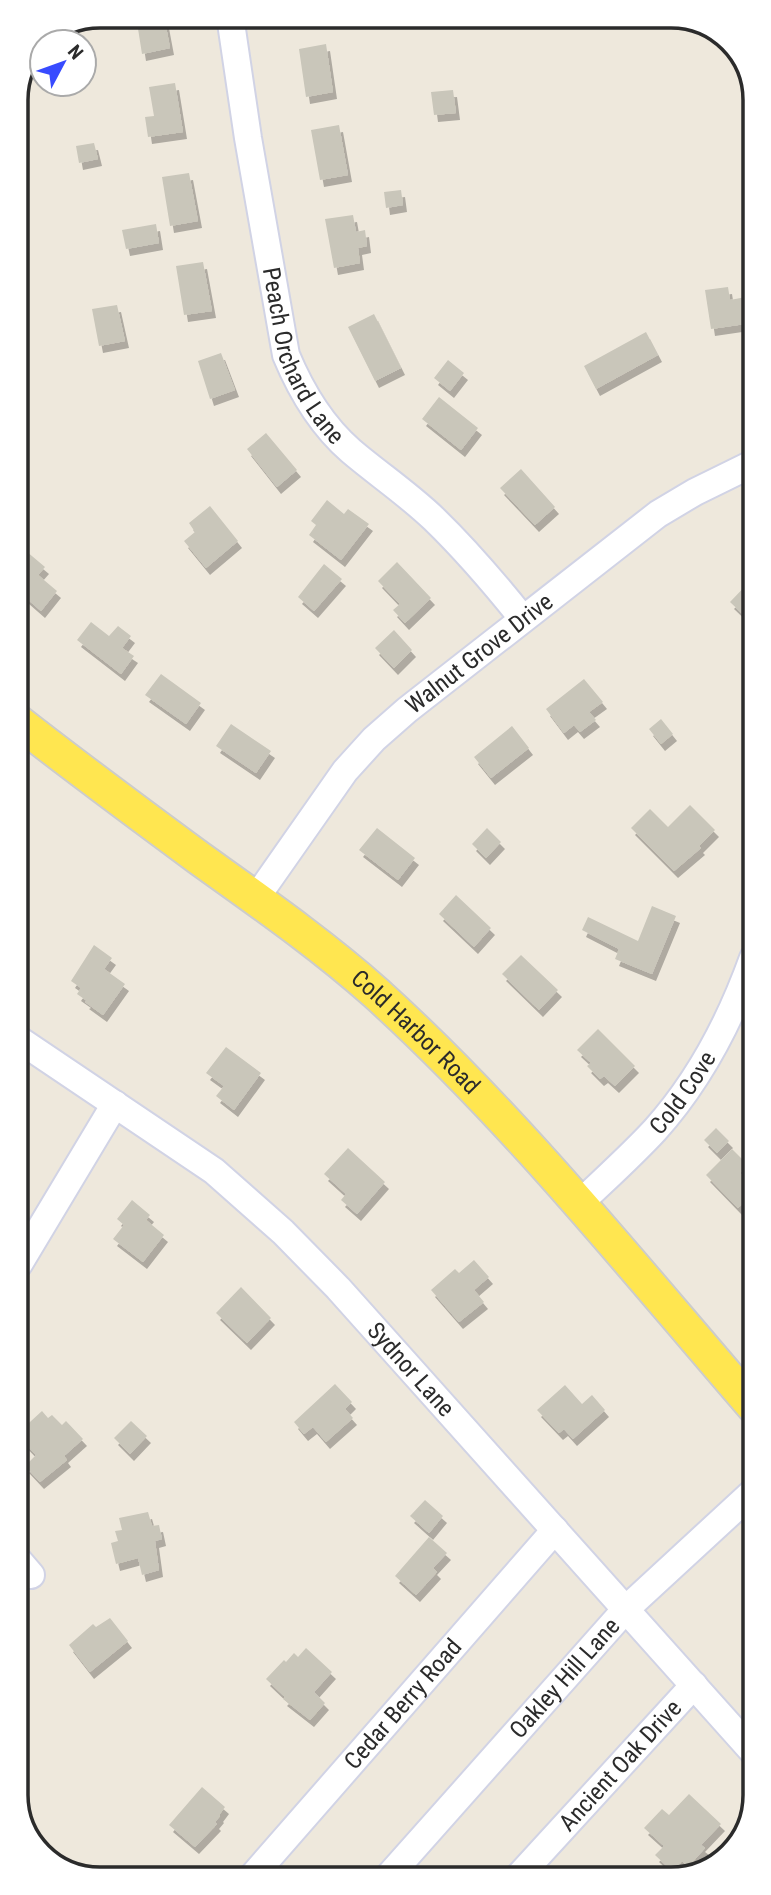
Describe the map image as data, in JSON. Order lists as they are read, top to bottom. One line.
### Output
{"streets":{"main road":["Cold Harbor Road"],"street":["Peach Orchard Lane","Walnut Grove Drive","Cold Cove","Sydnor Lane","Oakley Hill Lane","Cedar Berry Road","Ancient Oak Drive"]},"crossings":[["Peach Orchard Lane","Walnut Grove Drive"],["Walnut Grove Drive","Cold Harbor Road"],["Cold Harbor Road","Cold Cove"],["Sydnor Lane","Oakley Hill Lane"],["Sydnor Lane","Cedar Berry Road"],["Sydnor Lane","Ancient Oak Drive"]],"north":"top right"}
